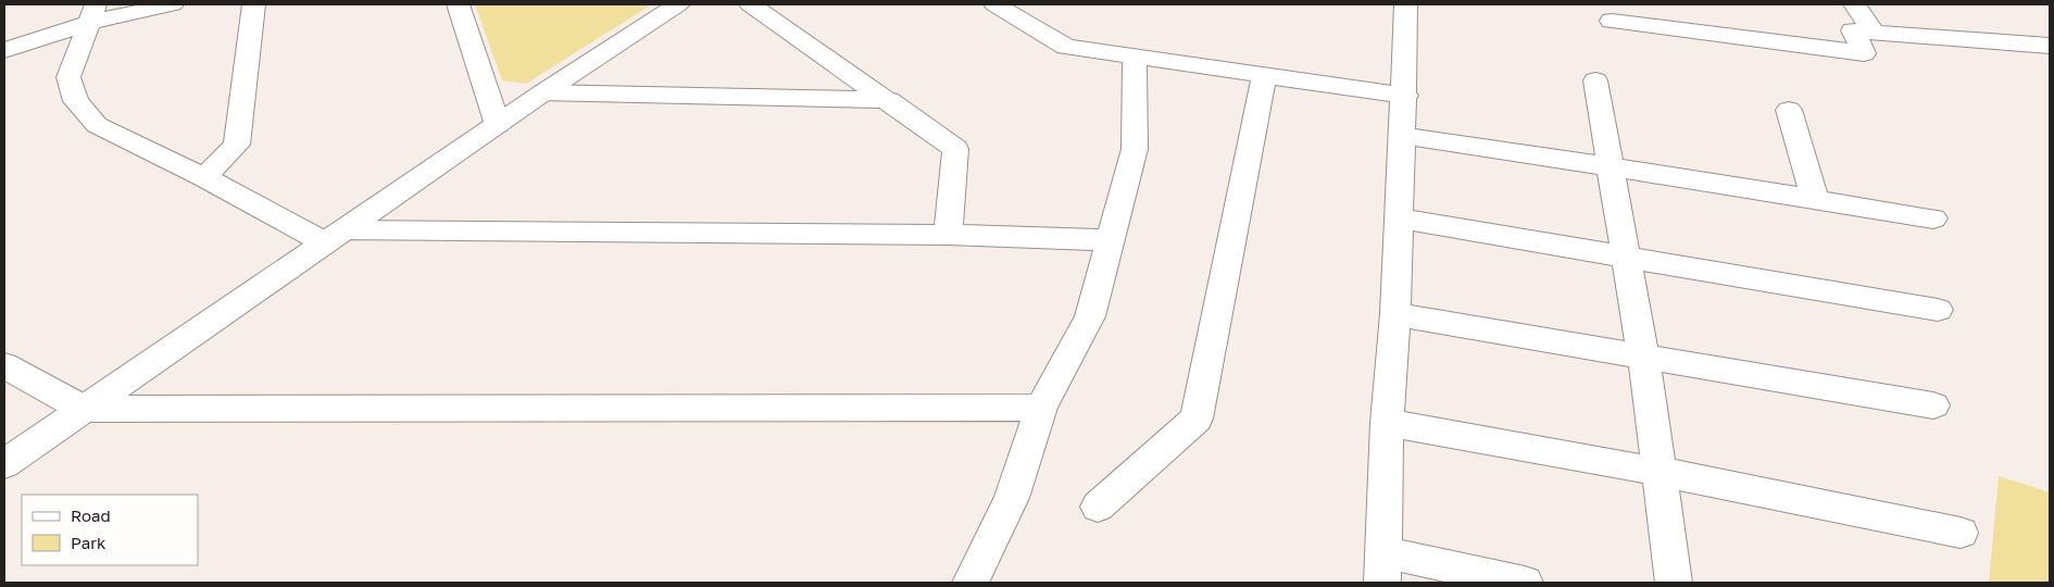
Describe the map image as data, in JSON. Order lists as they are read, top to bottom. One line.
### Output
{"legend":["Road","Park"]}
